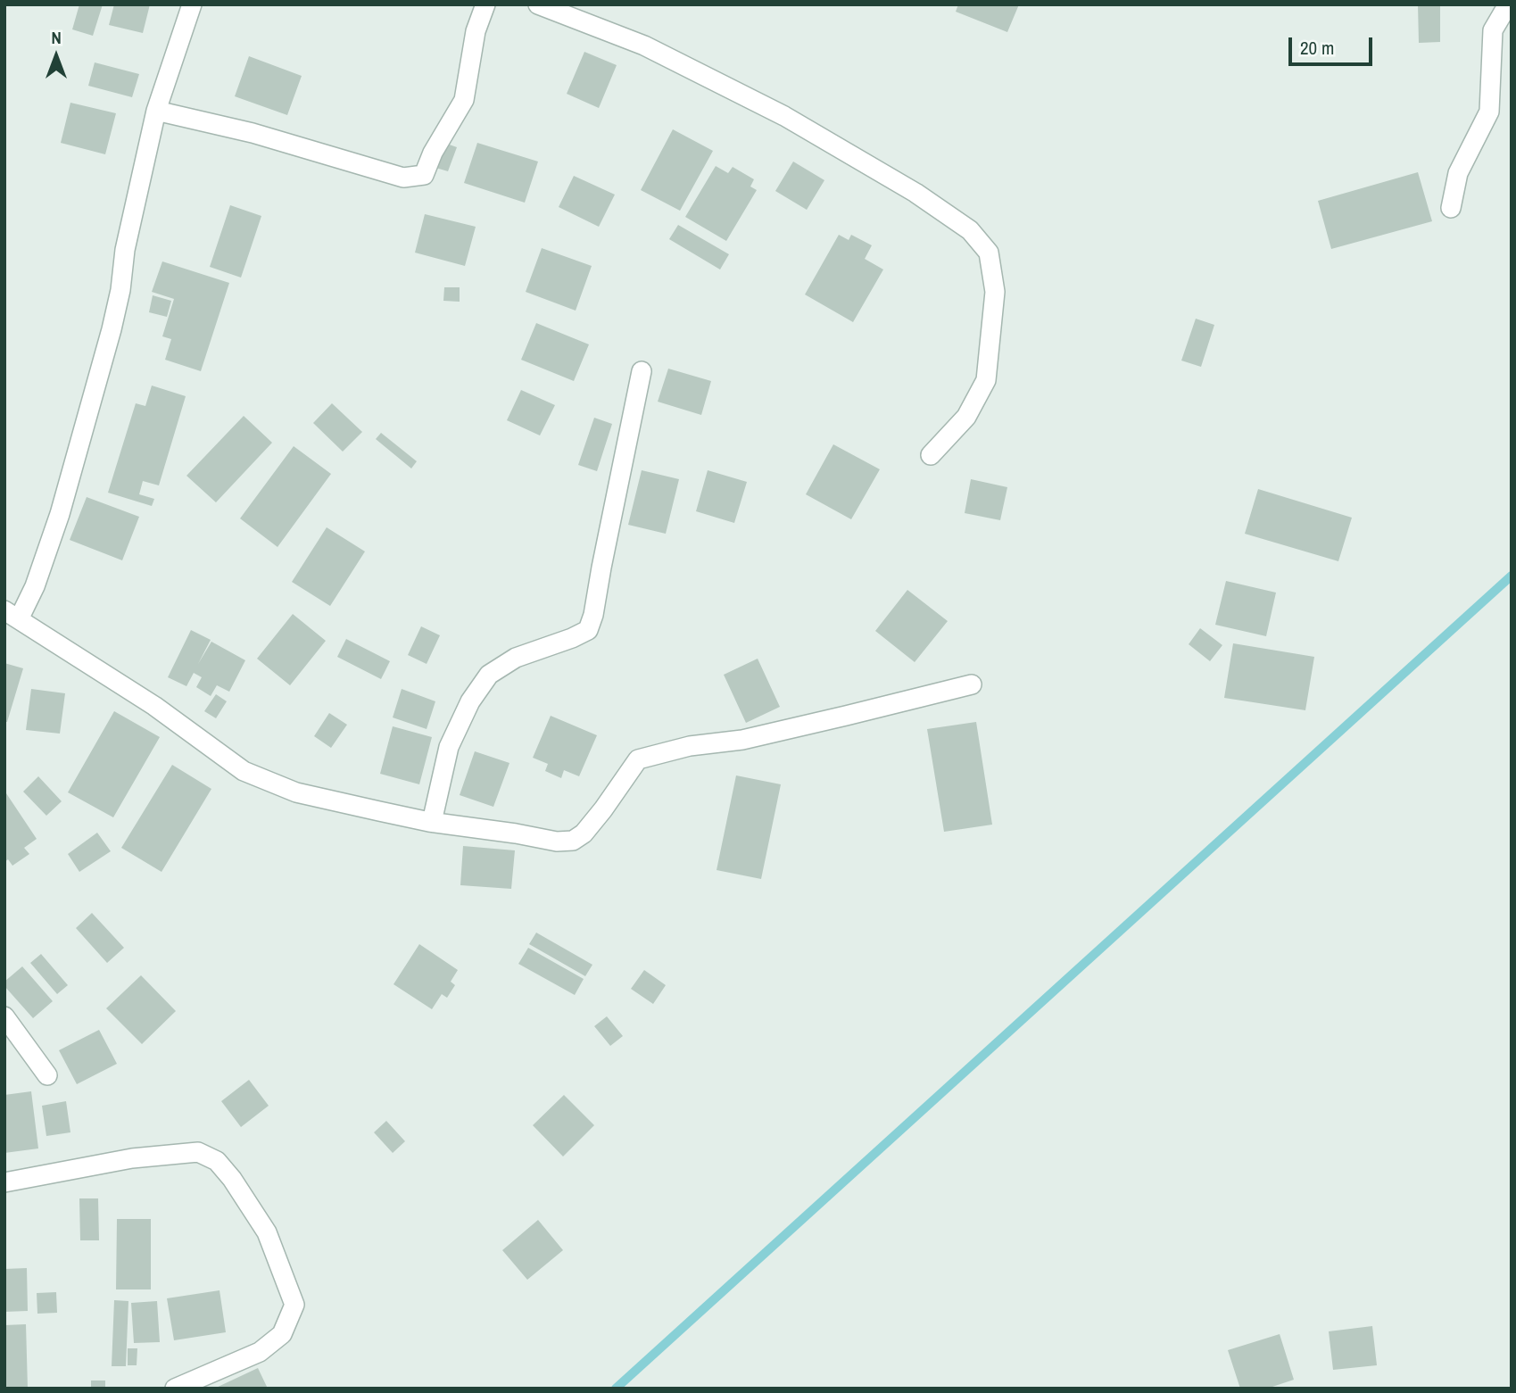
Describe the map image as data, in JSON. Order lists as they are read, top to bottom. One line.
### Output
{"scale_bar":"20 m","north":"top"}
